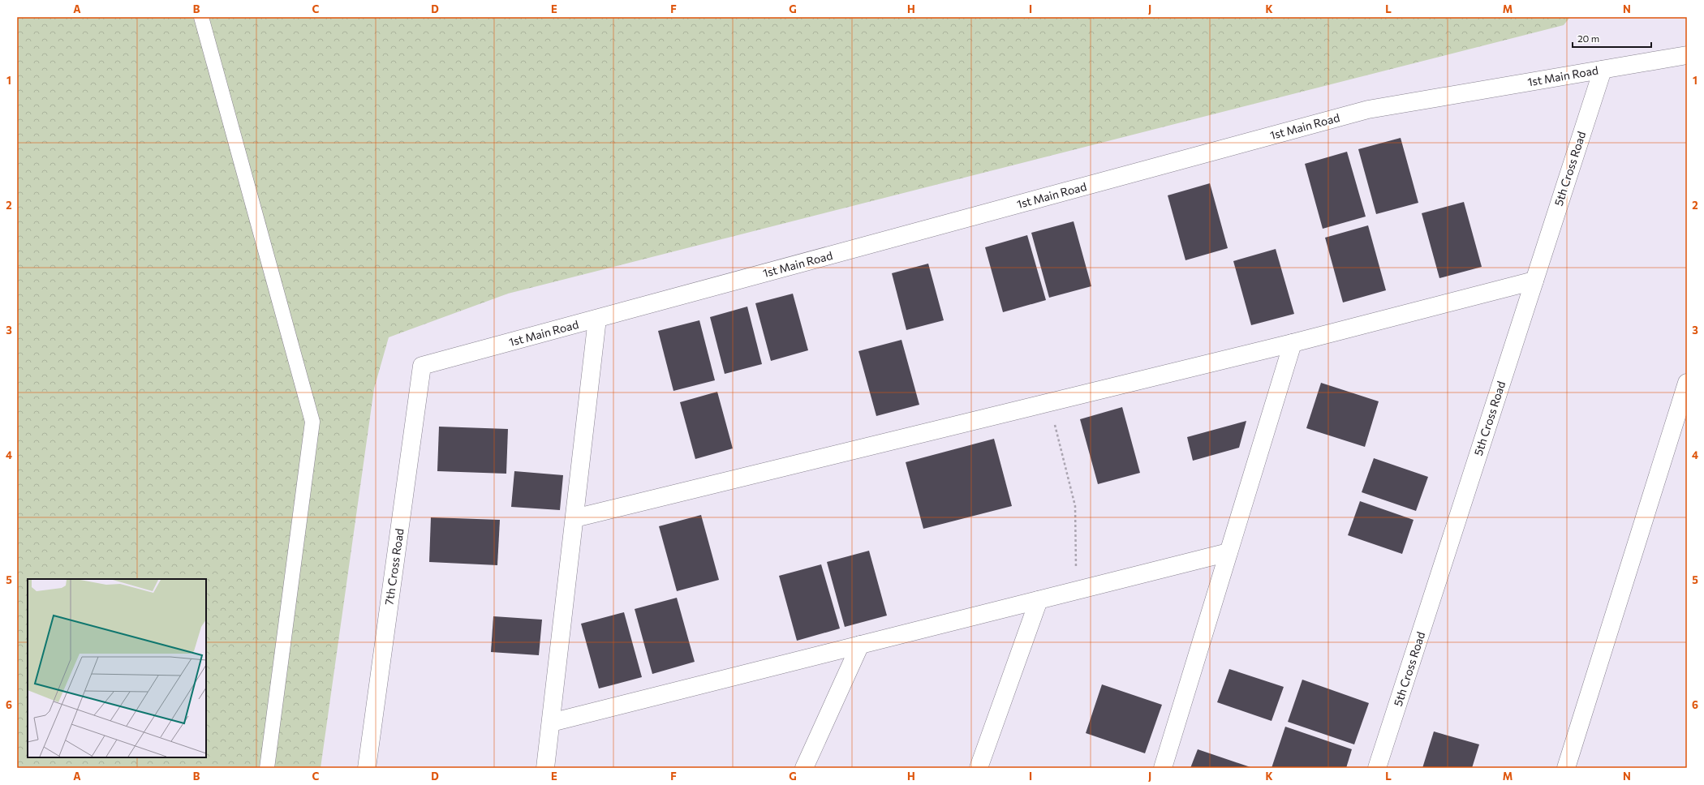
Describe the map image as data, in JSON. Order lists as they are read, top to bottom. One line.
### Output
{"streets":{"street":["1st Main Road","5th Cross Road","7th Cross Road"]},"crossings":[["1st Main Road","5th Cross Road"],["1st Main Road","7th Cross Road"]],"scale_bar":"20 m","grid":{"columns":["A","B","C","D","E","F","G","H","I","J","K","L","M","N"],"rows":["1","2","3","4","5","6"]}}
